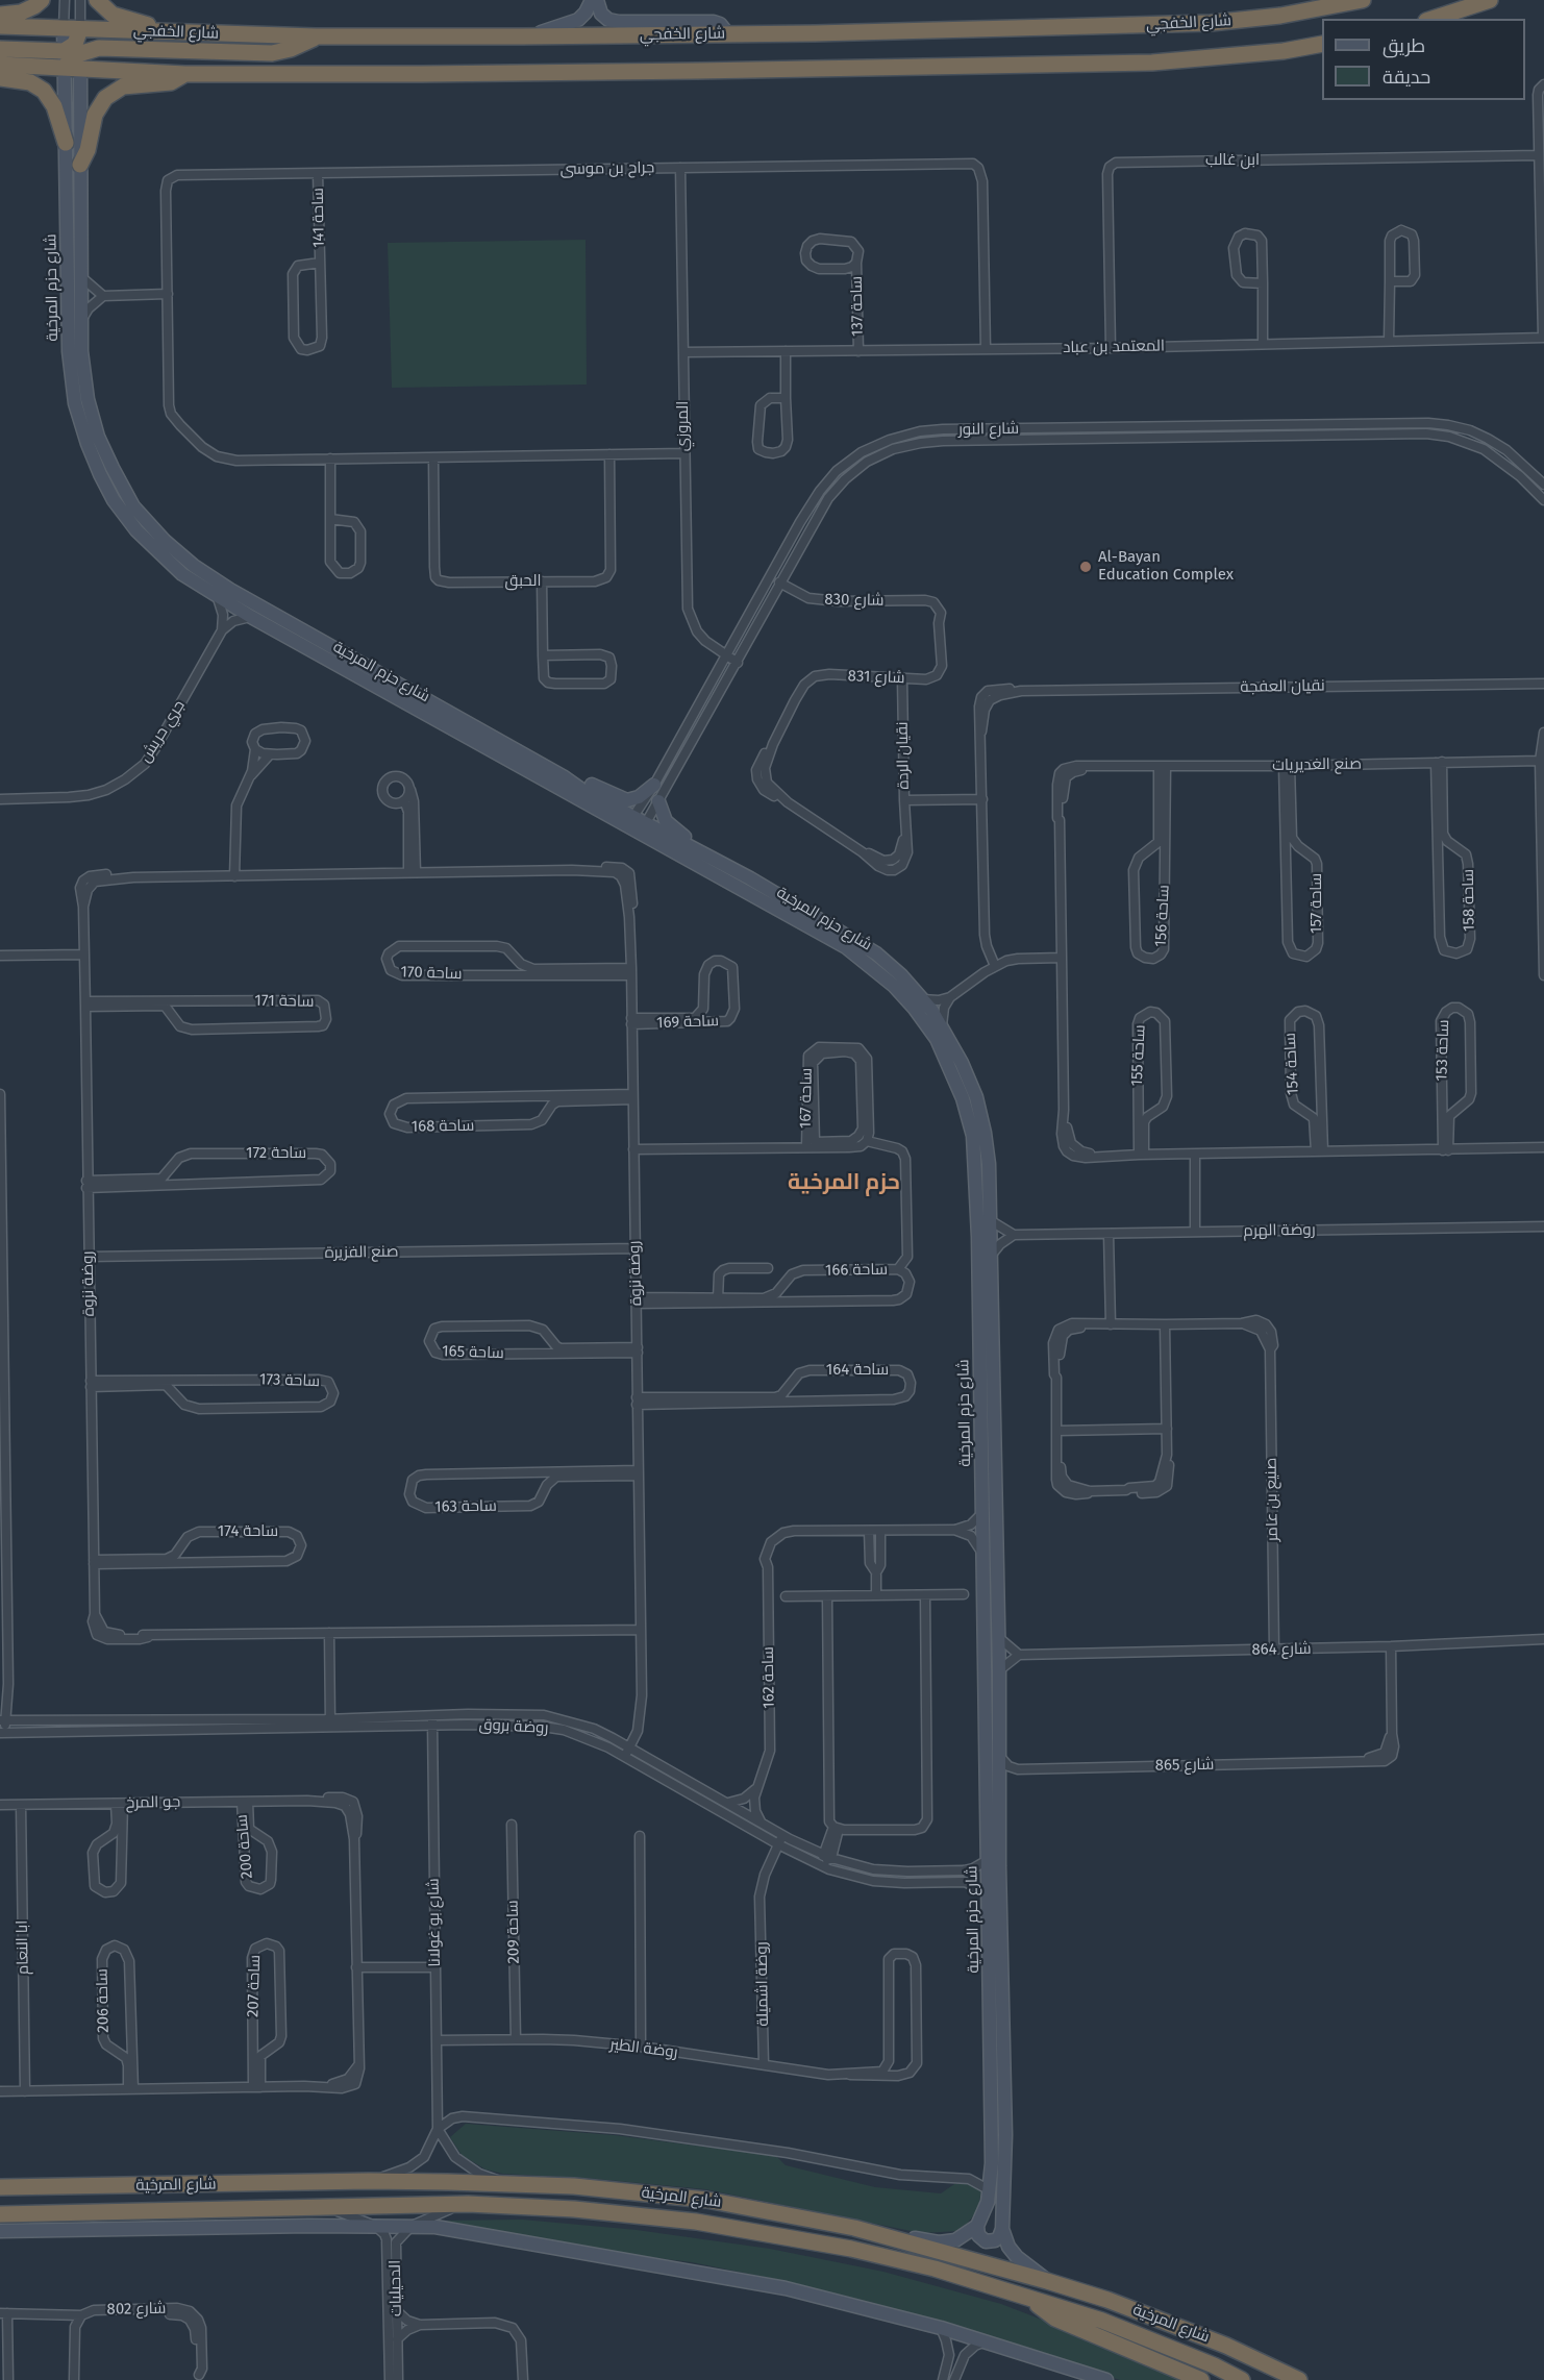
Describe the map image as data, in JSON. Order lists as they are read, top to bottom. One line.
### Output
{"streets":{"highway":["شارع الخفجي","شارع المرخية"],"street":["ابن غالب","جراح بن موسى","ساحة 141","شارع حزم المرخية","ساحة 137","المعتمد بن عباد","المروزي","شارع النور","الحبق","شارع 830","شارع 831","نقيان العفجة","جري حريش","نقيان الردة","صنع الغديريات","ساحة 158","ساحة 157","ساحة 156","ساحة 170","ساحة 171","ساحة 169","ساحة 153","ساحة 155","ساحة 154","ساحة 167","ساحة 168","ساحة 172","روضة الهرم","صنع الفزيرة","ساحة 166","روضة نزوة","ساحة 165","ساحة 164","ساحة 173","صنيع بن عامر","ساحة 163","ساحة 174","شارع 864","ساحة 162","روضة بروق","شارع 865","جو المرخ","ساحة 200","شارع بو غولانا","ساحة 209","ابا النعام","روضة اشميلة","ساحة 207","ساحة 206","روضة الطير","الدحيليات","شارع 802"]},"crossings":[["شارع الخفجي","شارع حزم المرخية"],["ابن غالب","المعتمد بن عباد"],["جراح بن موسى","ساحة 141"],["جراح بن موسى","المعتمد بن عباد"],["جراح بن موسى","المروزي"],["جراح بن موسى","الحبق"],["شارع حزم المرخية","شارع النور"],["شارع حزم المرخية","ساحة 162"],["شارع حزم المرخية","روضة بروق"],["شارع حزم المرخية","شارع المرخية"],["ساحة 137","المعتمد بن عباد"],["المعتمد بن عباد","المروزي"],["المروزي","شارع النور"],["شارع النور","شارع 830"],["شارع 830","شارع 831"],["شارع 831","نقيان الردة"],["صنع الغديريات","ساحة 158"],["صنع الغديريات","ساحة 157"],["صنع الغديريات","ساحة 156"],["صنع الغديريات","ساحة 153"],["صنع الغديريات","ساحة 155"],["صنع الغديريات","ساحة 154"],["ساحة 170","روضة نزوة"],["ساحة 171","روضة نزوة"],["ساحة 169","روضة نزوة"],["ساحة 167","ساحة 166"],["ساحة 167","روضة نزوة"],["ساحة 168","روضة نزوة"],["ساحة 172","روضة نزوة"],["صنع الفزيرة","روضة نزوة"],["ساحة 166","روضة نزوة"],["روضة نزوة","ساحة 165"],["روضة نزوة","ساحة 164"],["روضة نزوة","ساحة 173"],["روضة نزوة","ساحة 163"],["روضة نزوة","ساحة 174"],["روضة نزوة","روضة بروق"],["صنيع بن عامر","شارع 864"],["شارع 864","شارع 865"],["ساحة 162","روضة بروق"],["روضة بروق","شارع بو غولانا"],["روضة بروق","روضة اشميلة"],["جو المرخ","ساحة 200"],["جو المرخ","ابا النعام"],["جو المرخ","ساحة 207"],["جو المرخ","ساحة 206"],["شارع بو غولانا","روضة الطير"],["شارع بو غولانا","شارع المرخية"],["ساحة 209","روضة الطير"],["روضة اشميلة","روضة الطير"]],"districts":["حزم المرخية"],"places":["Al-Bayan Education Complex"],"legend":["طريق","حديقة"]}
